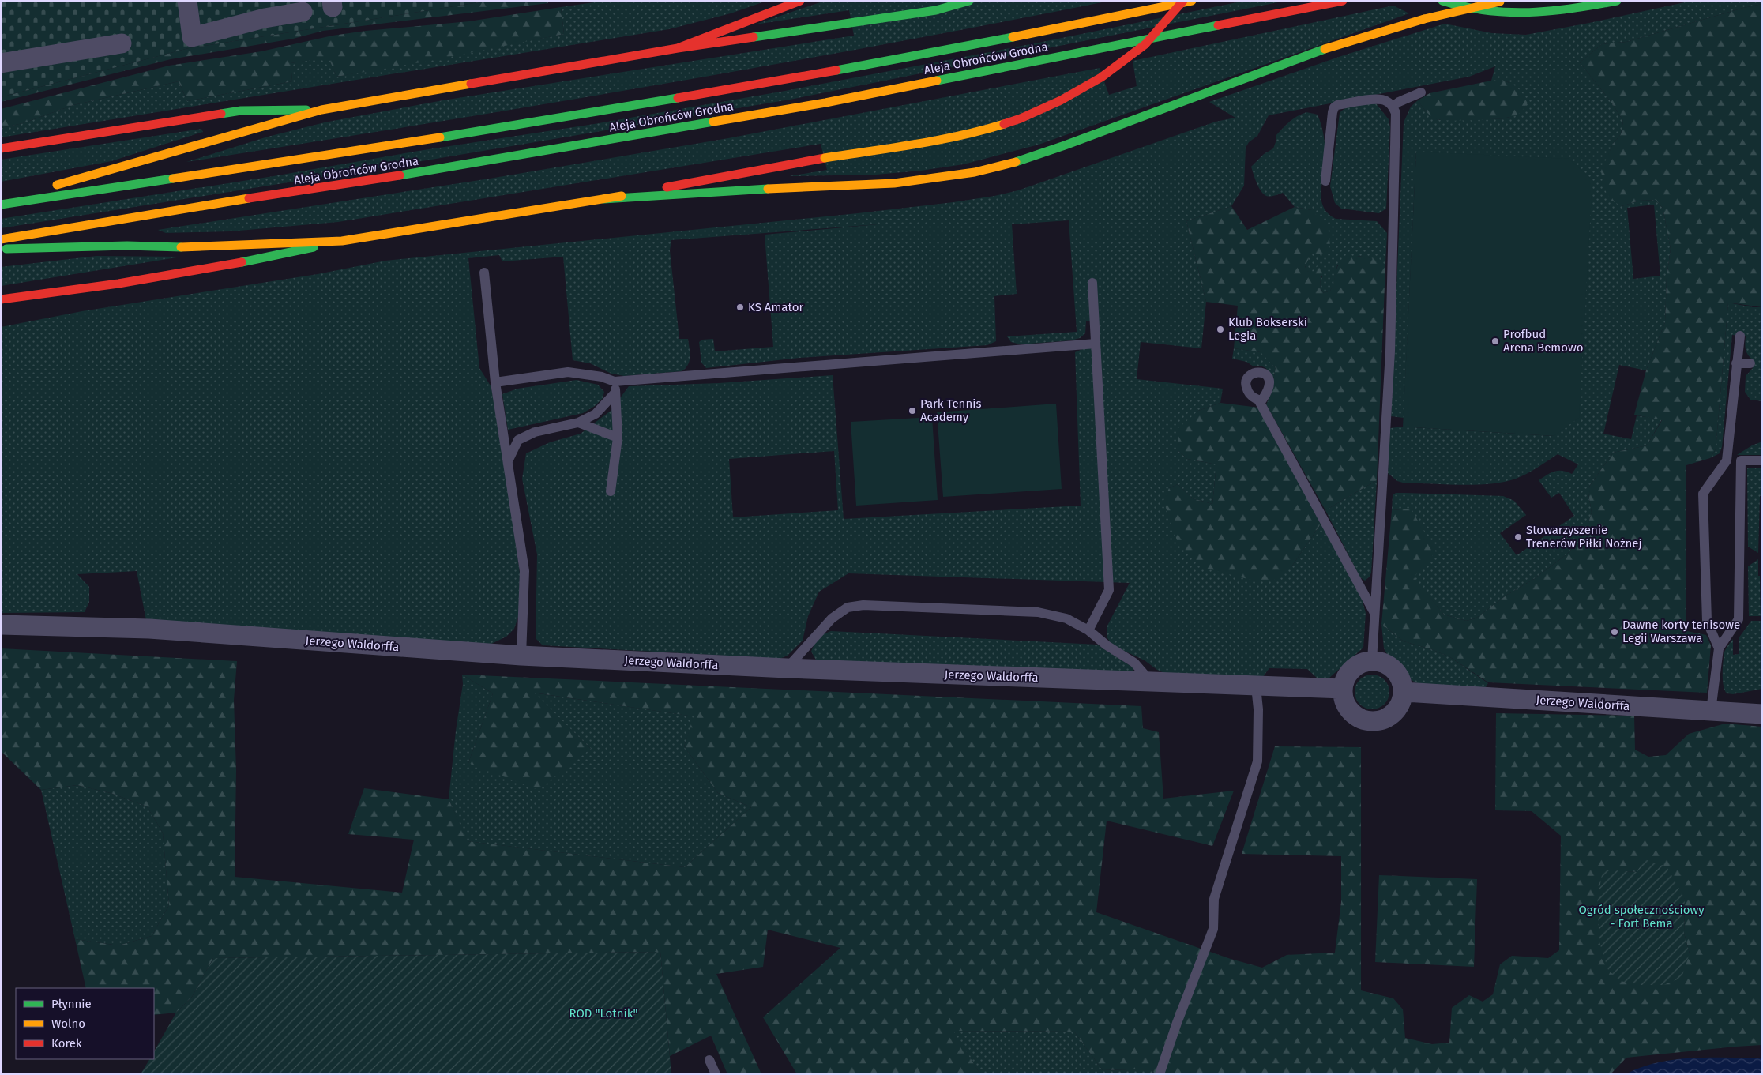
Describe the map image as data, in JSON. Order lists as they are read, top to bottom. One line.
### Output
{"streets":{"main road":["Aleja Obrońców Grodna"],"street":["Jerzego Waldorffa"]},"parks":["Ogród społecznościowy - Fort Bema","ROD \"Lotnik\""],"places":["KS Amator","Klub Bokserski Legia","Profbud Arena Bemowo","Park Tennis Academy","Stowarzyszenie Trenerów Piłki Nożnej","Dawne korty tenisowe Legii Warszawa"],"legend":["Płynnie","Wolno","Korek"]}
